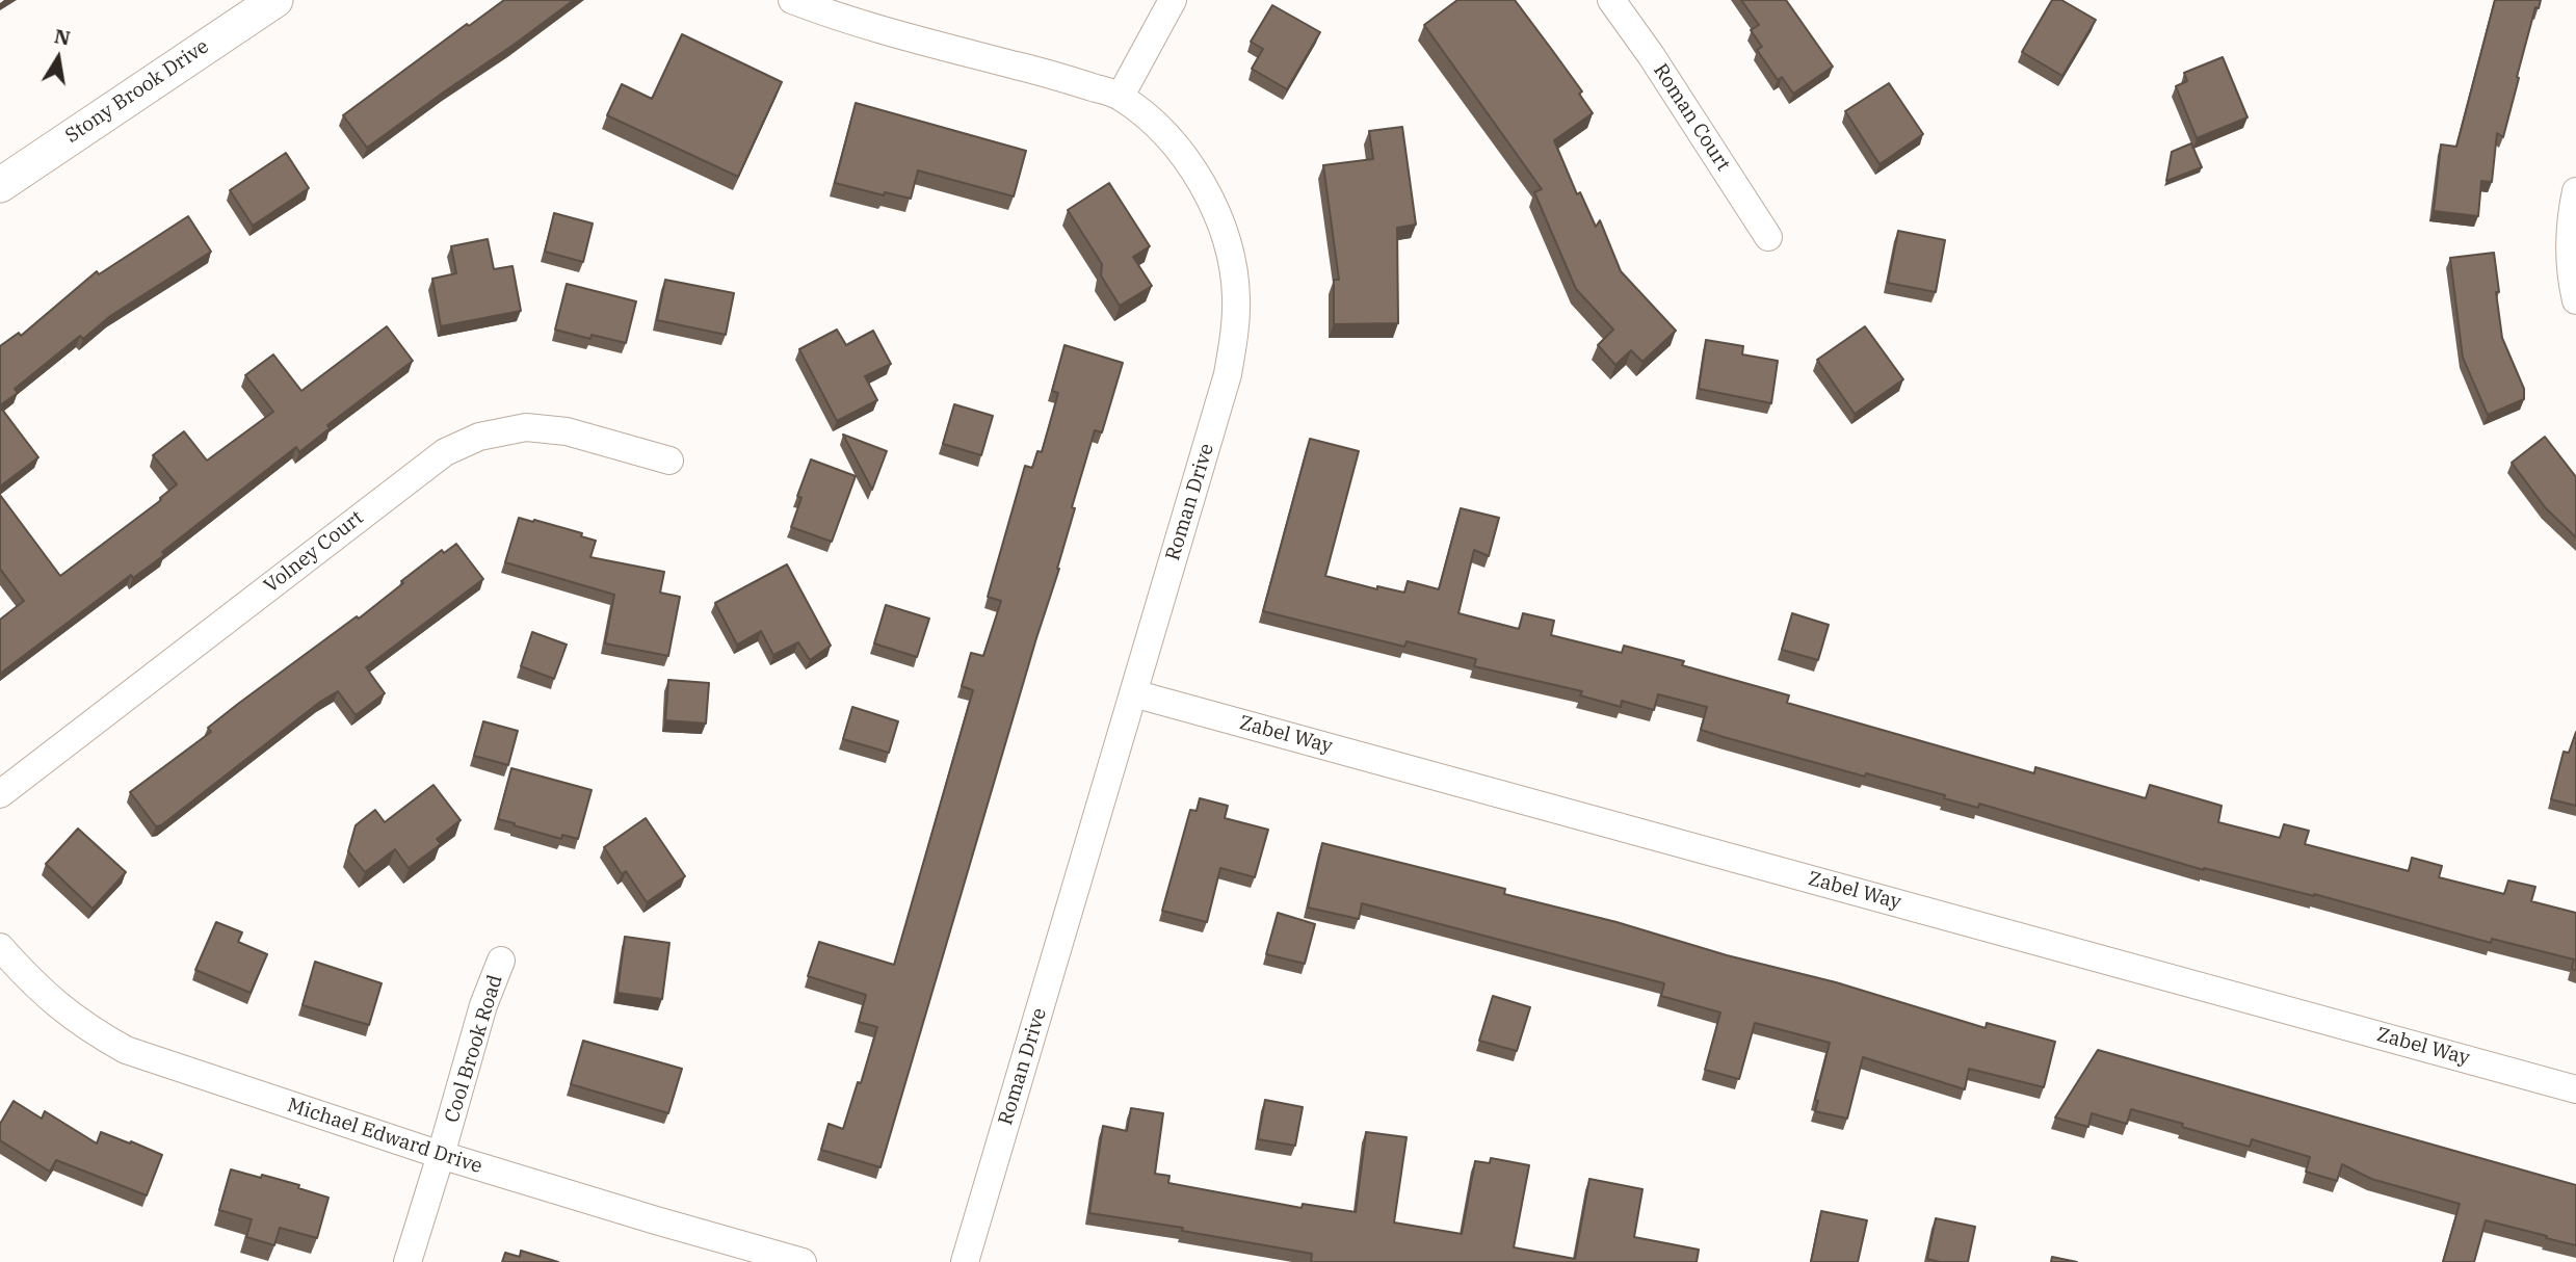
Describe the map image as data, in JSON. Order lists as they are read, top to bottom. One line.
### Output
{"streets":{"street":["Stony Brook Drive","Roman Court","Roman Drive","Volney Court","Zabel Way","Cool Brook Road","Michael Edward Drive"]},"crossings":[["Roman Drive","Zabel Way"],["Cool Brook Road","Michael Edward Drive"]],"north":"top"}
